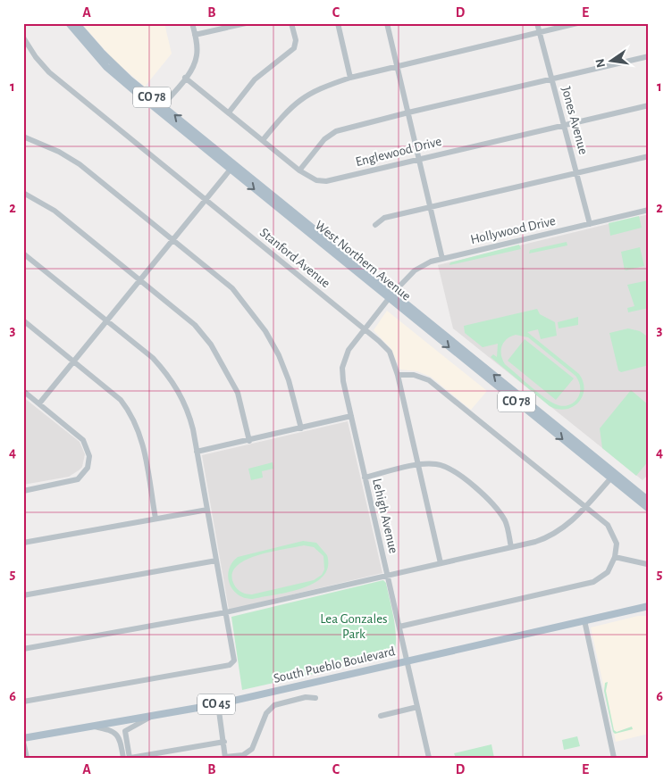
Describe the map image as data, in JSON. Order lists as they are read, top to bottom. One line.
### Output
{"streets":{"main road":["CO 78","West Northern Avenue","South Pueblo Boulevard","CO 45"],"street":["Jones Avenue","Englewood Drive","Hollywood Drive","Stanford Avenue","Lehigh Avenue"]},"crossings":[["Jones Avenue","Englewood Drive"],["Jones Avenue","Hollywood Drive"],["Hollywood Drive","West Northern Avenue"],["Hollywood Drive","Lehigh Avenue"],["Stanford Avenue","Lehigh Avenue"],["West Northern Avenue","Lehigh Avenue"],["Lehigh Avenue","South Pueblo Boulevard"]],"parks":["Lea Gonzales Park"],"north":"left","grid":{"columns":["A","B","C","D","E"],"rows":["1","2","3","4","5","6"]}}
